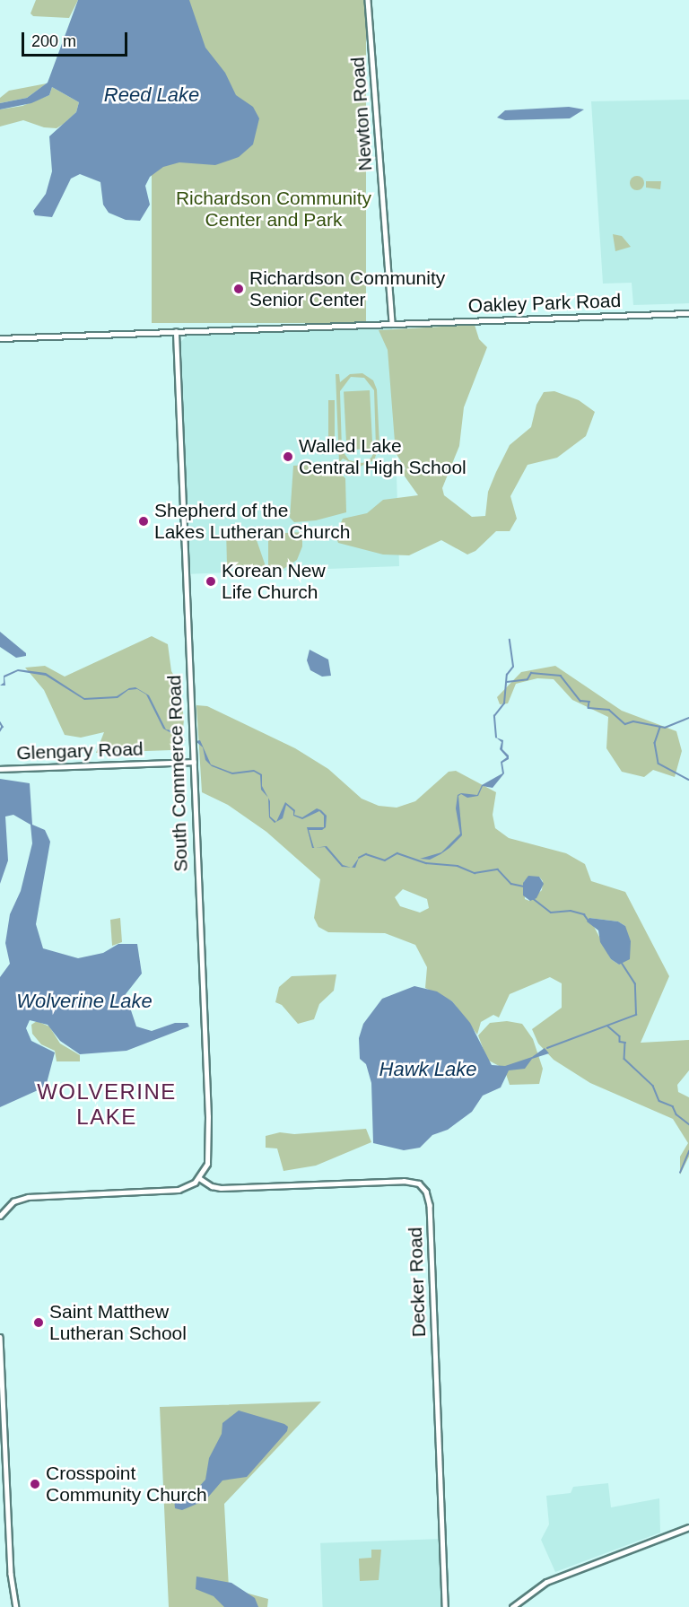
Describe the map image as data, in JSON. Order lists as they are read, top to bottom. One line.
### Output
{"streets":{"street":["Newton Road","Oakley Park Road","Glengary Road","South Commerce Road","Decker Road"]},"crossings":[["Newton Road","Oakley Park Road"],["Oakley Park Road","South Commerce Road"],["Glengary Road","South Commerce Road"],["South Commerce Road","Decker Road"]],"districts":["WOLVERINE LAKE"],"water":["Reed Lake","Wolverine Lake","Hawk Lake"],"parks":["Richardson Community Center and Park"],"places":["Richardson Community Senior Center","Walled Lake Central High School","Shepherd of the Lakes Lutheran Church","Korean New Life Church","Saint Matthew Lutheran School","Crosspoint Community Church"],"scale_bar":"200 m"}
